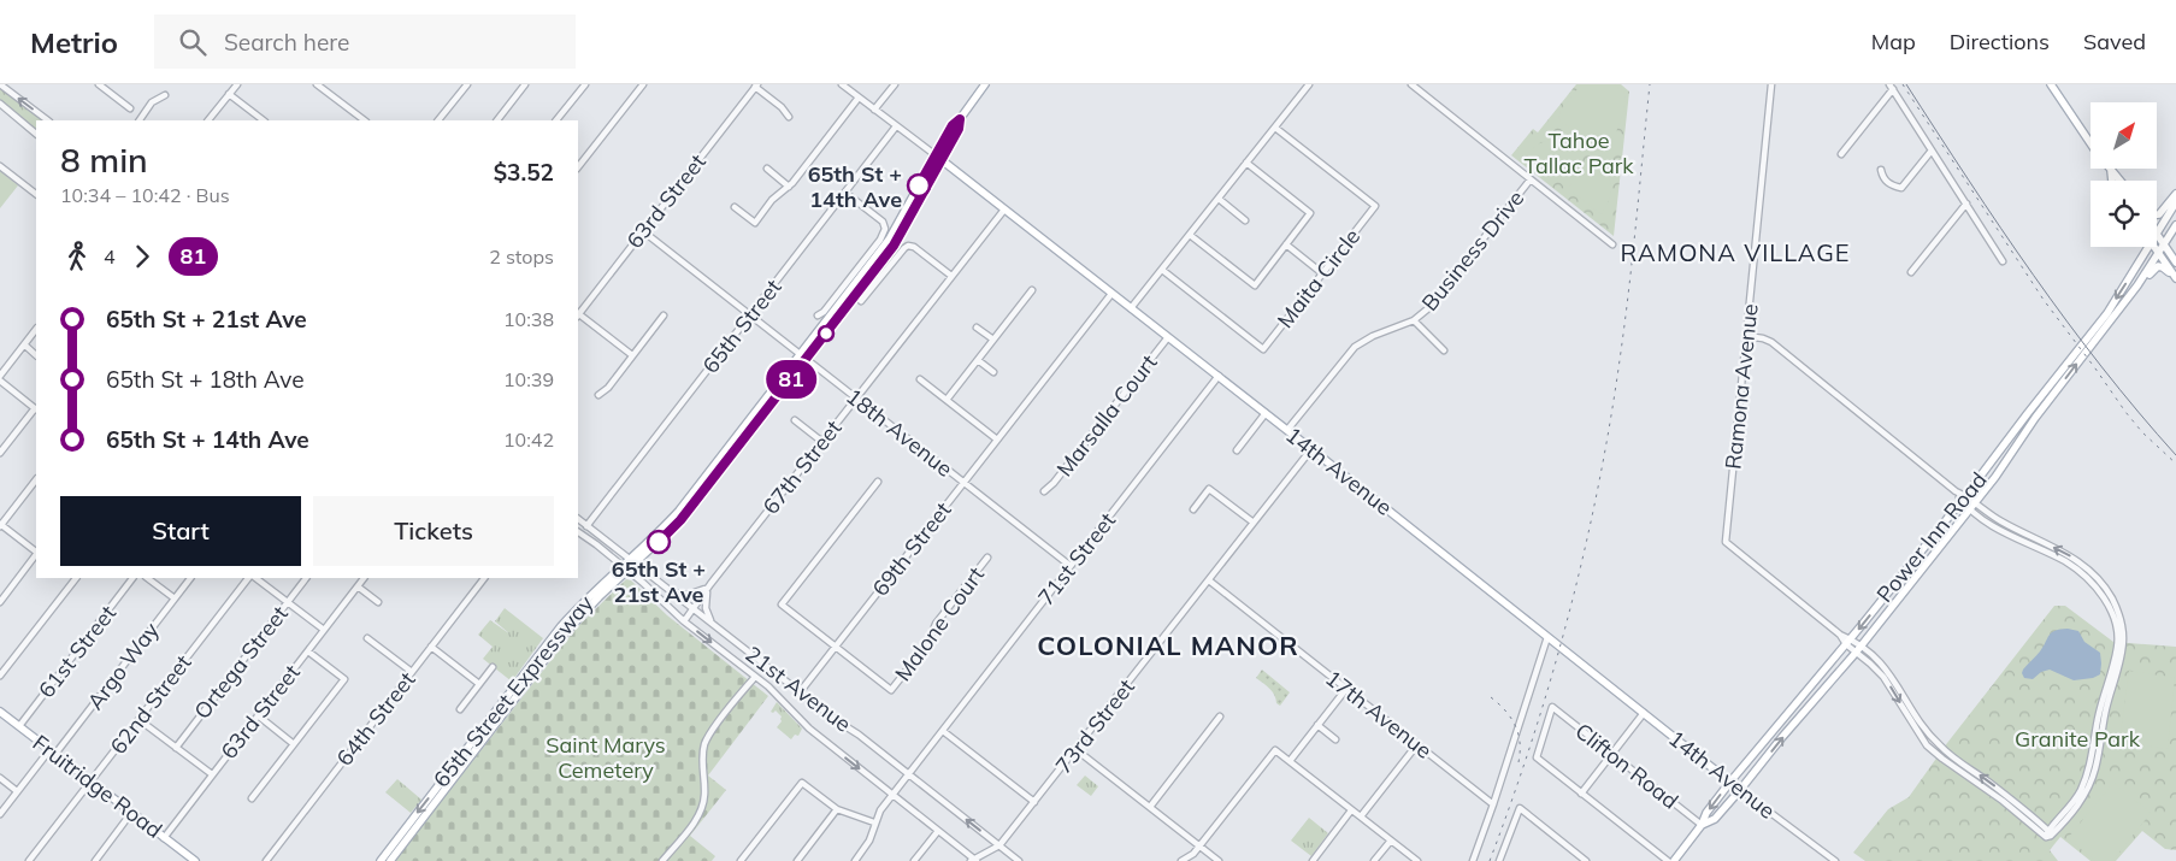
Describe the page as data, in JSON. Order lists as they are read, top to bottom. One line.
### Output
{"streets":{"main road":["14th Avenue","Power Inn Road","65th Street Expressway","Fruitridge Road"],"street":["63rd Street","Business Drive","Maita Circle","65th Street","Ramona Avenue","Marsalla Court","18th Avenue","67th Street","69th Street","71st Street","Malone Court","61st Street","Ortega Street","Argo Way","21st Avenue","62nd Street","17th Avenue","64th Street","73rd Street","Clifton Road"]},"crossings":[["63rd Street","18th Avenue"],["63rd Street","Fruitridge Road"],["Business Drive","14th Avenue"],["65th Street","18th Avenue"],["65th Street","14th Avenue"],["65th Street","21st Avenue"],["Ramona Avenue","Power Inn Road"],["Marsalla Court","14th Avenue"],["18th Avenue","67th Street"],["18th Avenue","69th Street"],["18th Avenue","71st Street"],["18th Avenue","65th Street Expressway"],["67th Street","14th Avenue"],["67th Street","21st Avenue"],["14th Avenue","Power Inn Road"],["14th Avenue","69th Street"],["14th Avenue","71st Street"],["14th Avenue","65th Street Expressway"],["14th Avenue","73rd Street"],["Power Inn Road","Clifton Road"],["69th Street","Malone Court"],["69th Street","21st Avenue"],["71st Street","21st Avenue"],["61st Street","Fruitridge Road"],["Argo Way","Fruitridge Road"],["21st Avenue","65th Street Expressway"],["21st Avenue","73rd Street"],["62nd Street","Fruitridge Road"],["17th Avenue","73rd Street"]],"districts":["RAMONA VILLAGE","COLONIAL MANOR"],"parks":["Tahoe Tallac Park","Granite Park","Saint Marys Cemetery"],"places":["65th St + 14th Ave","65th St + 21st Ave"],"lines":["bus line 81"],"north":"top right","page":{"header":"Metrio","search":"Search here","nav":["Map","Directions","Saved"],"on_map":"81","heading":["8 min","10:34 – 10:42 · Bus","$3.52"],"legs":["4","81","2 stops"],"list":[{"name":"65th St + 21st Ave","value":"10:38"},{"name":"65th St + 18th Ave","value":"10:39"},{"name":"65th St + 14th Ave","value":"10:42"}],"buttons":["Start","Tickets"]}}
